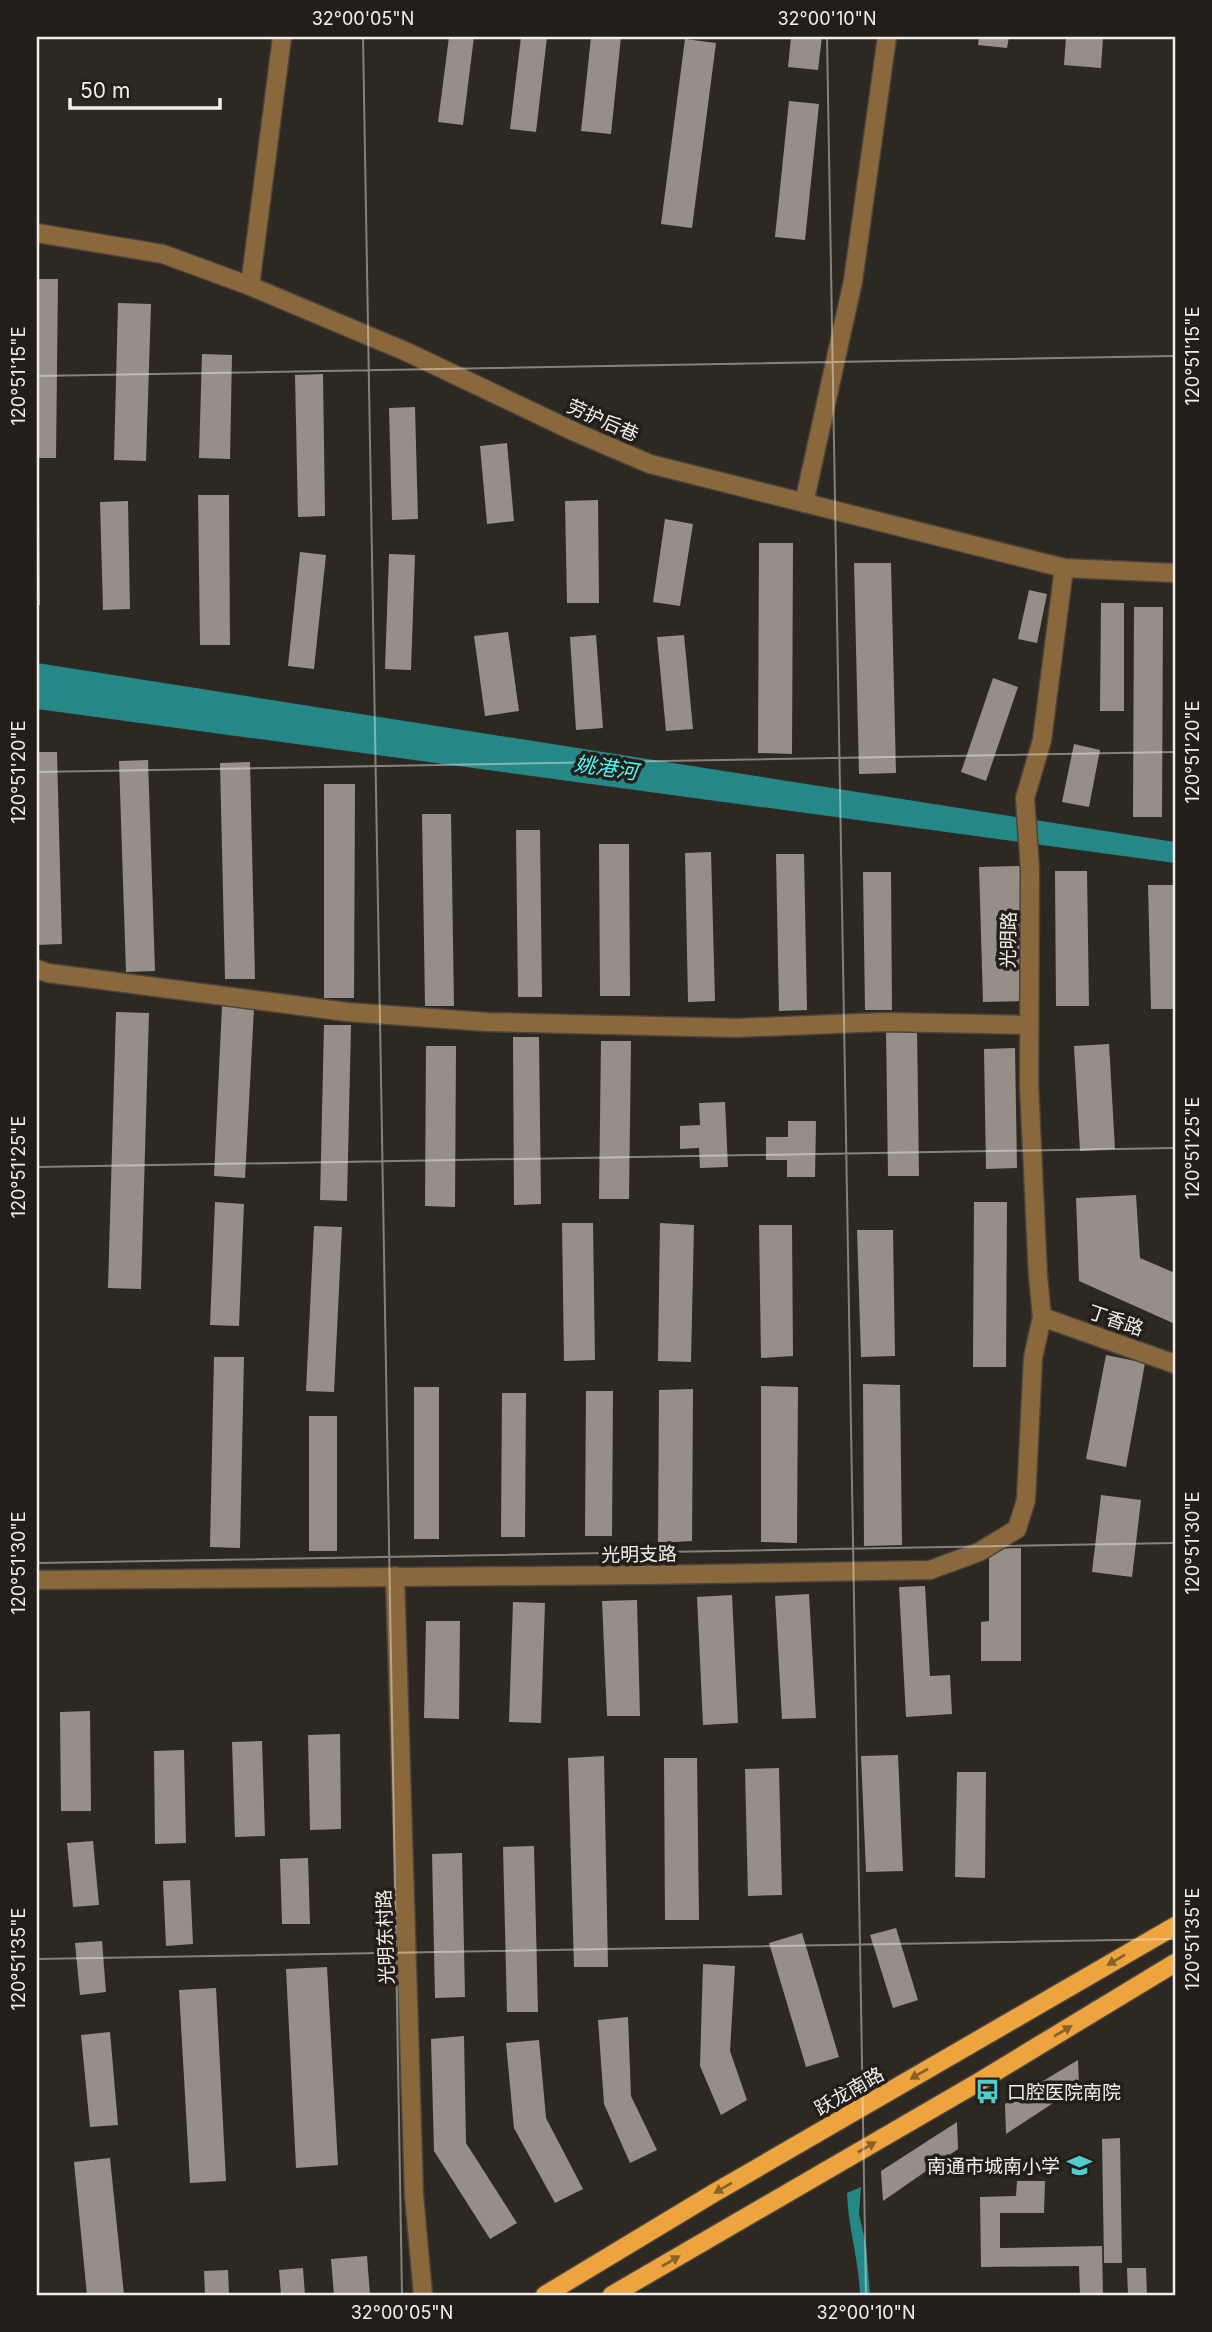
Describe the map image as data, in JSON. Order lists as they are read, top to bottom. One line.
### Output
{"streets":{"main road":["跃龙南路"],"street":["劳护后巷","光明路","丁香路","光明支路","光明东村路"]},"crossings":[["劳护后巷","光明路"],["光明路","丁香路"],["光明路","光明支路"],["丁香路","光明支路"],["光明支路","光明东村路"]],"water":["姚港河"],"places":{"bus stop":["口腔医院南院"],"school or university":["南通市城南小学"]},"scale_bar":"50 m","coordinates":["32°00'05\"N","32°00'10\"N","120°51'15\"E","120°51'20\"E","120°51'25\"E","120°51'30\"E","120°51'35\"E"]}
